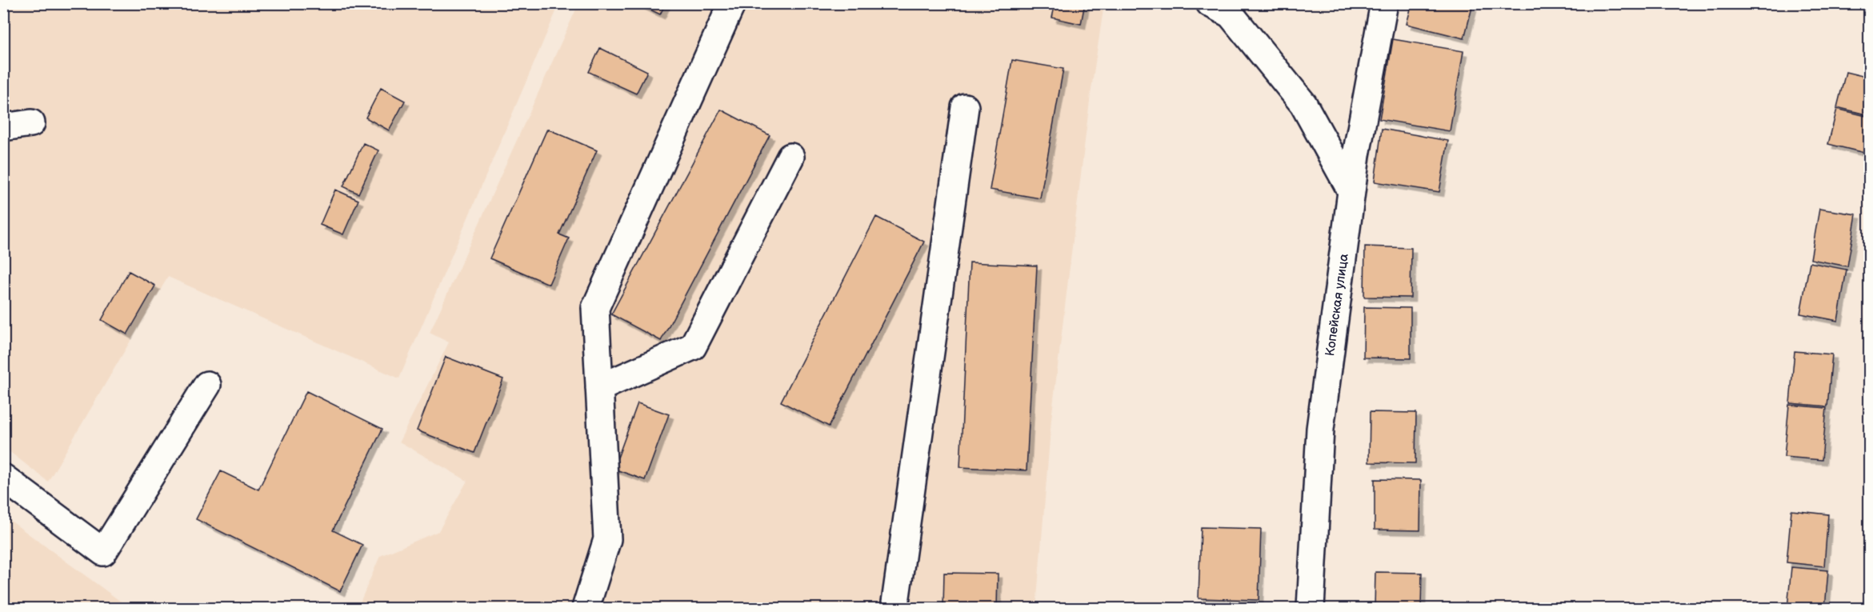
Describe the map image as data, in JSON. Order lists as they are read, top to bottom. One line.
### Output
{"streets":{"street":["Копейская улица"]}}
